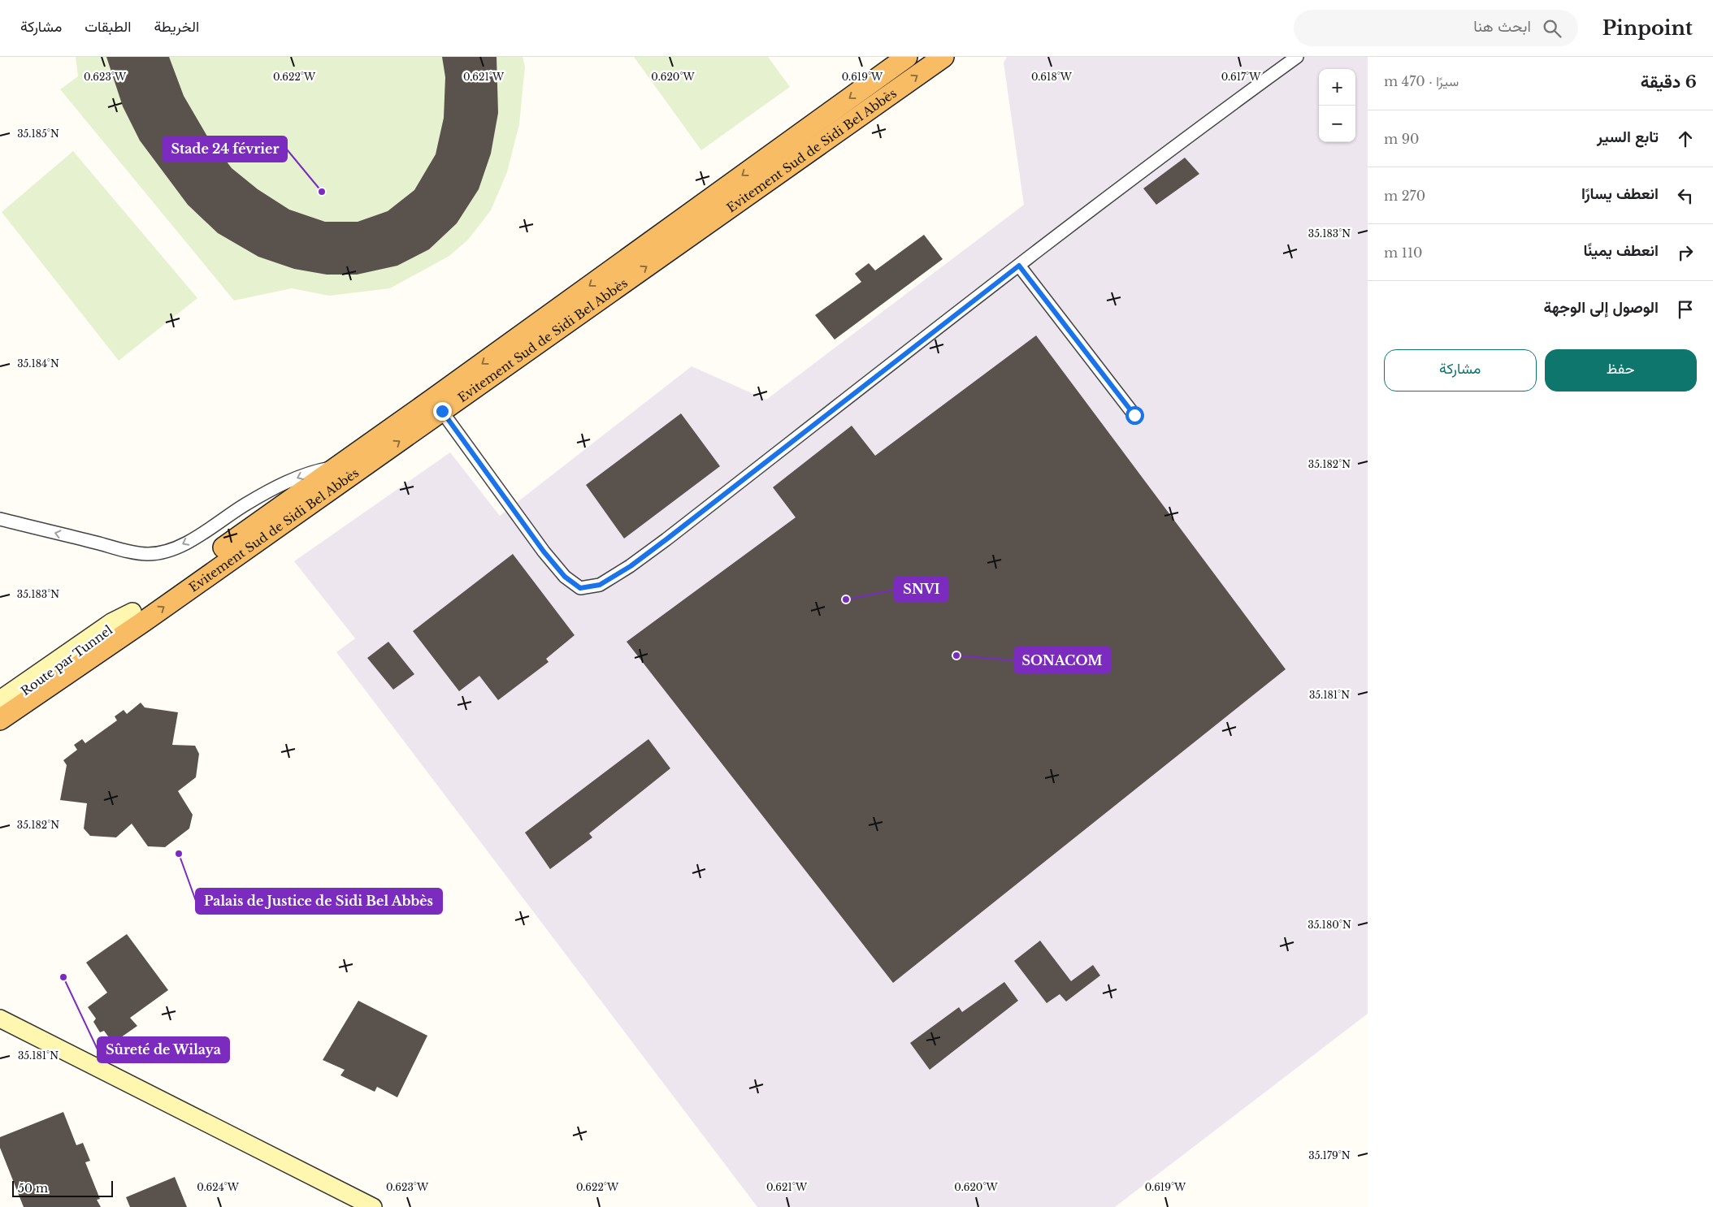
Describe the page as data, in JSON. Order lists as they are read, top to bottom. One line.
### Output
{"streets":{"highway":["Evitement Sud de Sidi Bel Abbès","Route par Tunnel"]},"crossings":[["Evitement Sud de Sidi Bel Abbès","Route par Tunnel"]],"places":["Stade 24 février","SNVI","SONACOM","Palais de Justice de Sidi Bel Abbès","Sûreté de Wilaya"],"scale_bar":"50 m","page":{"header":"Pinpoint","search":"ابحث هنا","nav":["الخريطة","الطبقات","مشاركة"],"heading":["6 دقيقة","سيرًا · 470 m"],"map_buttons":["+","−"],"list":[["تابع السير","90 m"],["انعطف يسارًا","270 m"],["انعطف يمينًا","110 m"],"الوصول إلى الوجهة"],"buttons":["حفظ","مشاركة"],"scale":"50 m"},"coordinates":["0.623°W","0.622°W","0.621°W","0.620°W","0.618°W","0.617°W","0.619°W","35.185°N","35.183°N","35.184°N","35.182°N","35.181°N","35.180°N","35.179°N","0.624°W"]}
